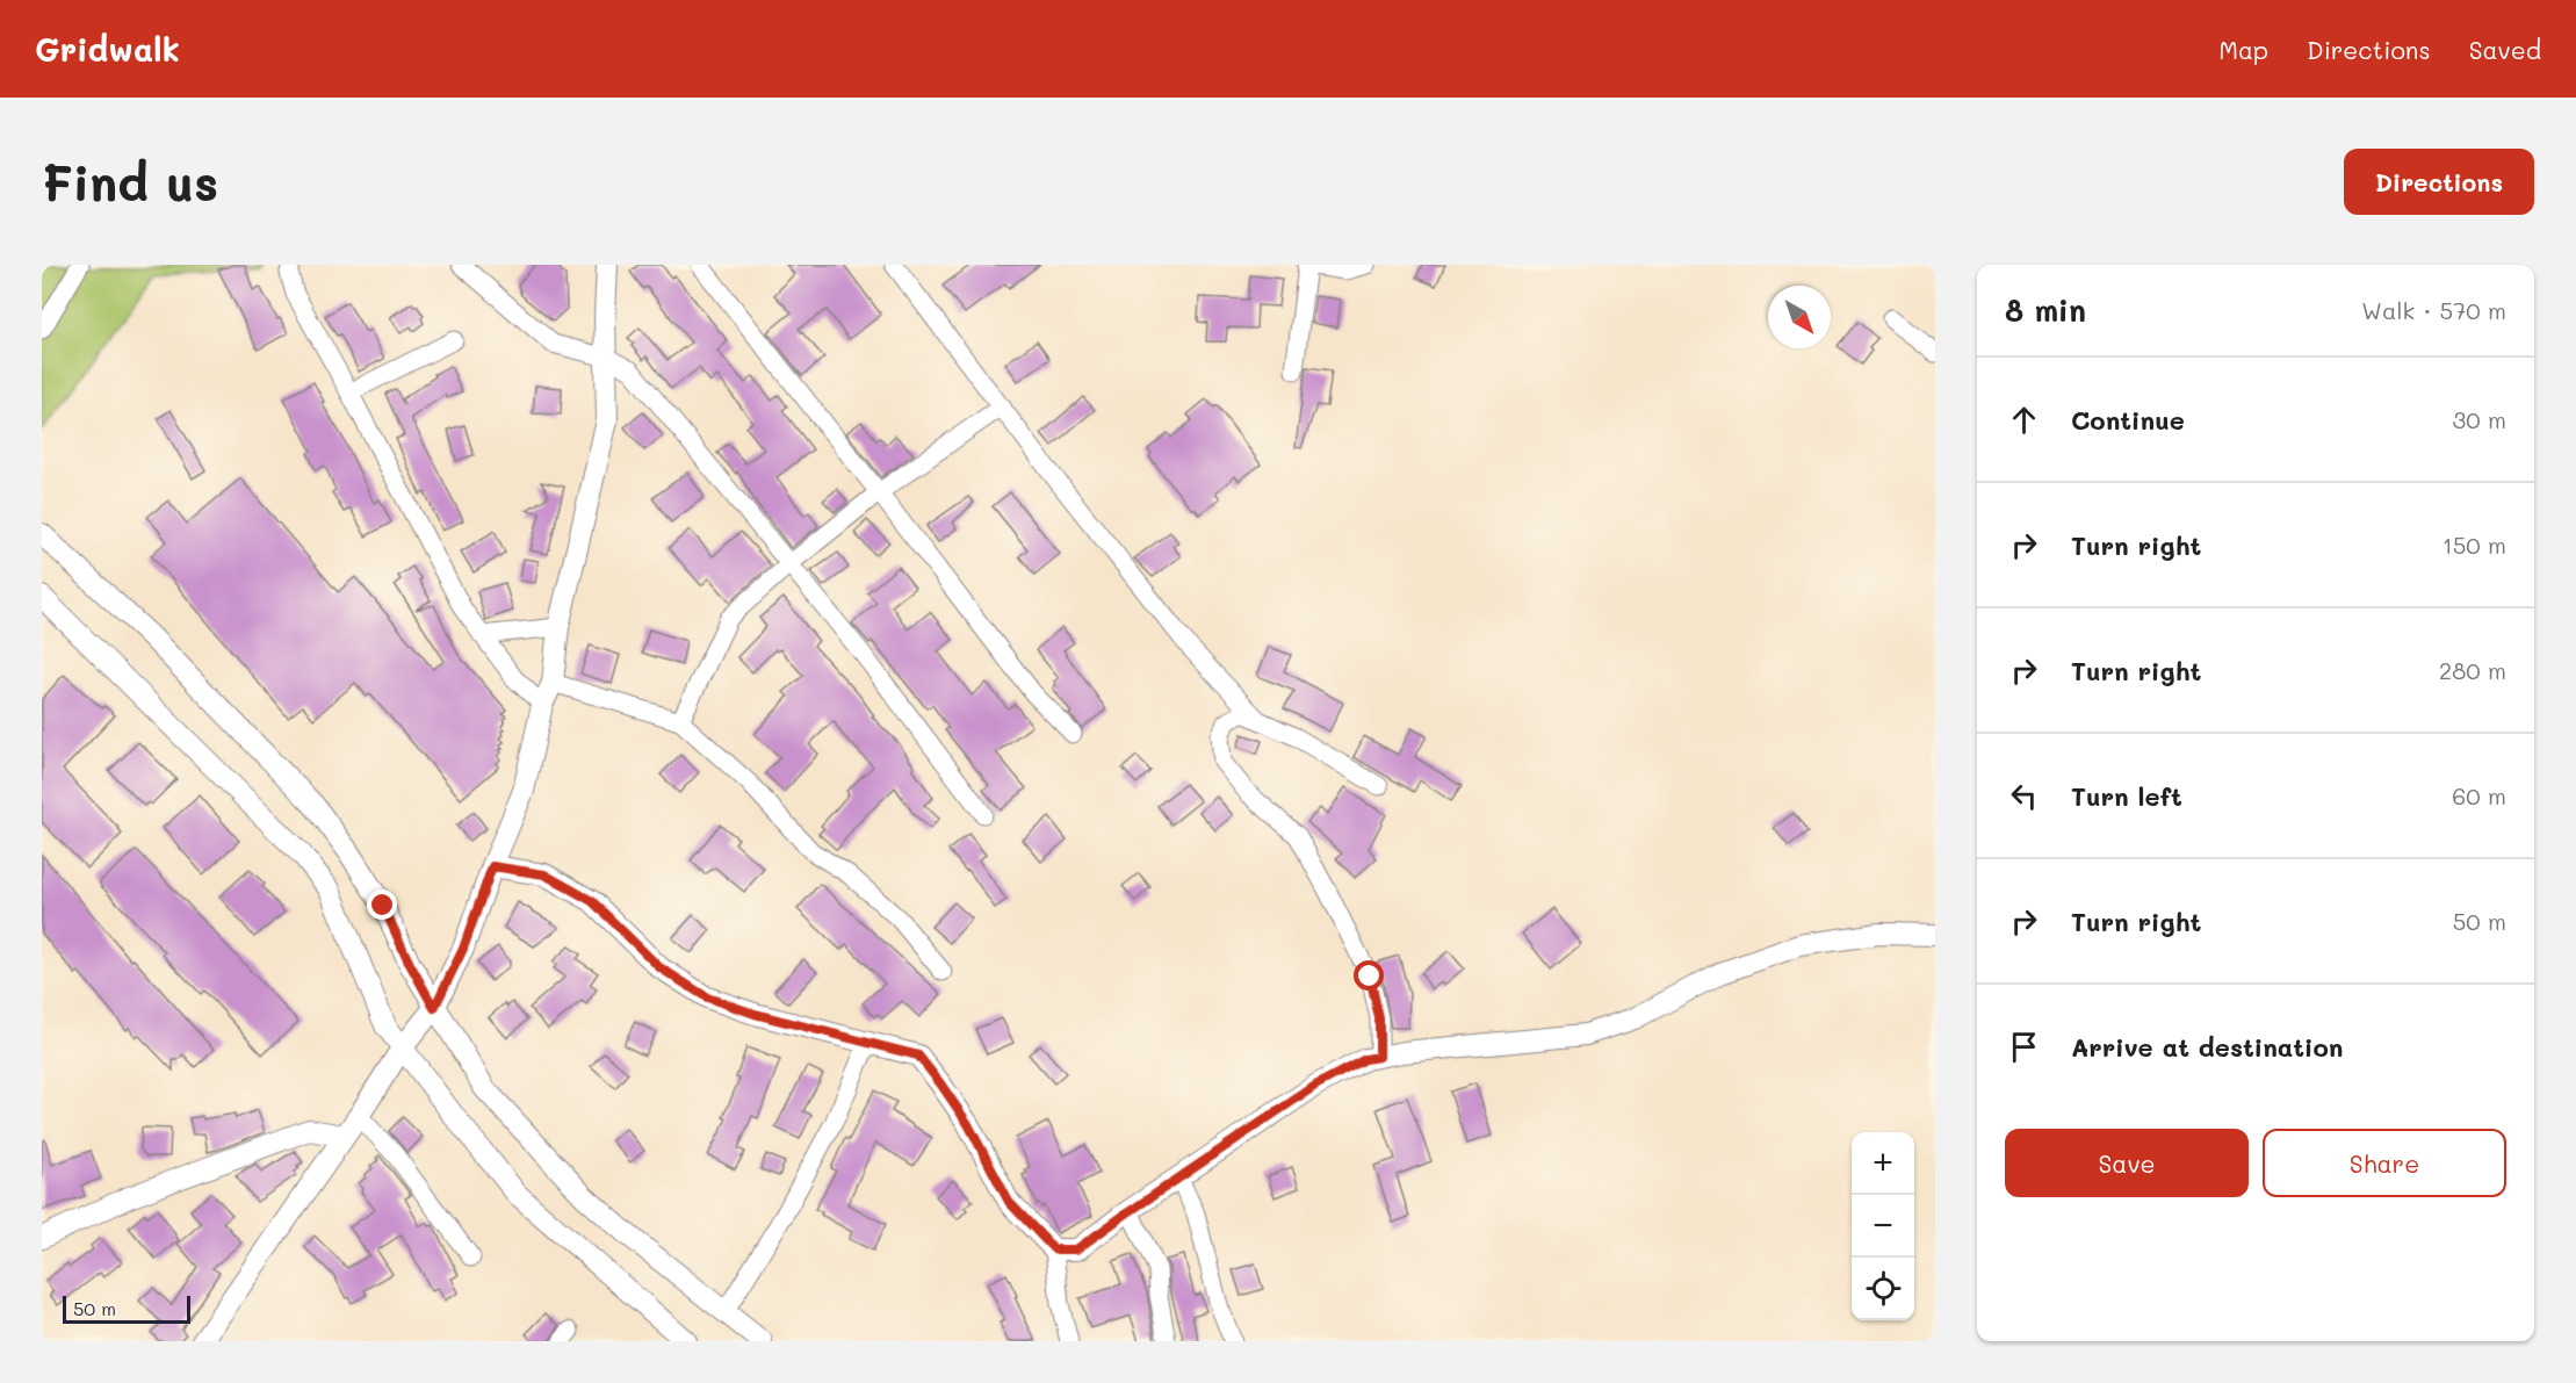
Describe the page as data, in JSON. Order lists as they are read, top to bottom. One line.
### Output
{"scale_bar":"50 m","north":"bottom right","page":{"header":"Gridwalk","nav":["Map","Directions","Saved"],"buttons":["Directions",["Save","Share"]],"title":"Find us","heading":["8 min","Walk · 570 m"],"list":[["Continue","30 m"],["Turn right","150 m"],["Turn right","280 m"],["Turn left","60 m"],["Turn right","50 m"],"Arrive at destination"],"map_buttons":["+","−"],"scale":"50 m"}}
